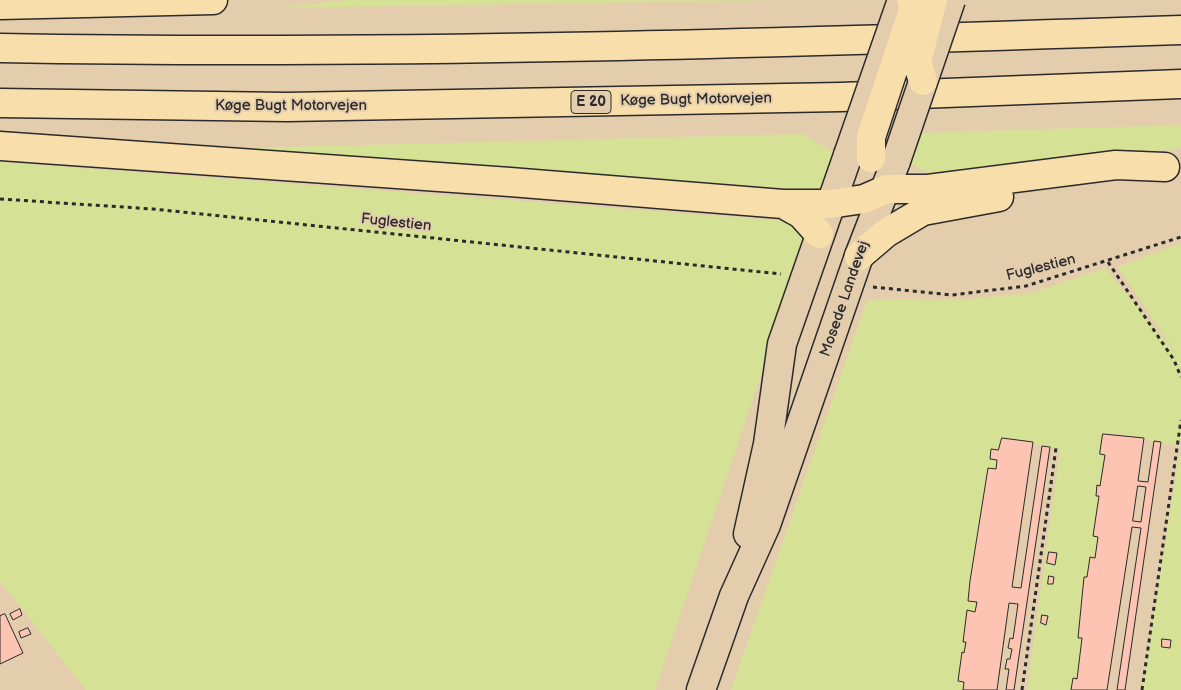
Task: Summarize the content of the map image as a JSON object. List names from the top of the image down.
{
  "streets": {
    "highway": ["Køge Bugt Motorvejen", "E 20"],
    "main road": ["Mosede Landevej"],
    "path": ["Fuglestien"]
  }
}
